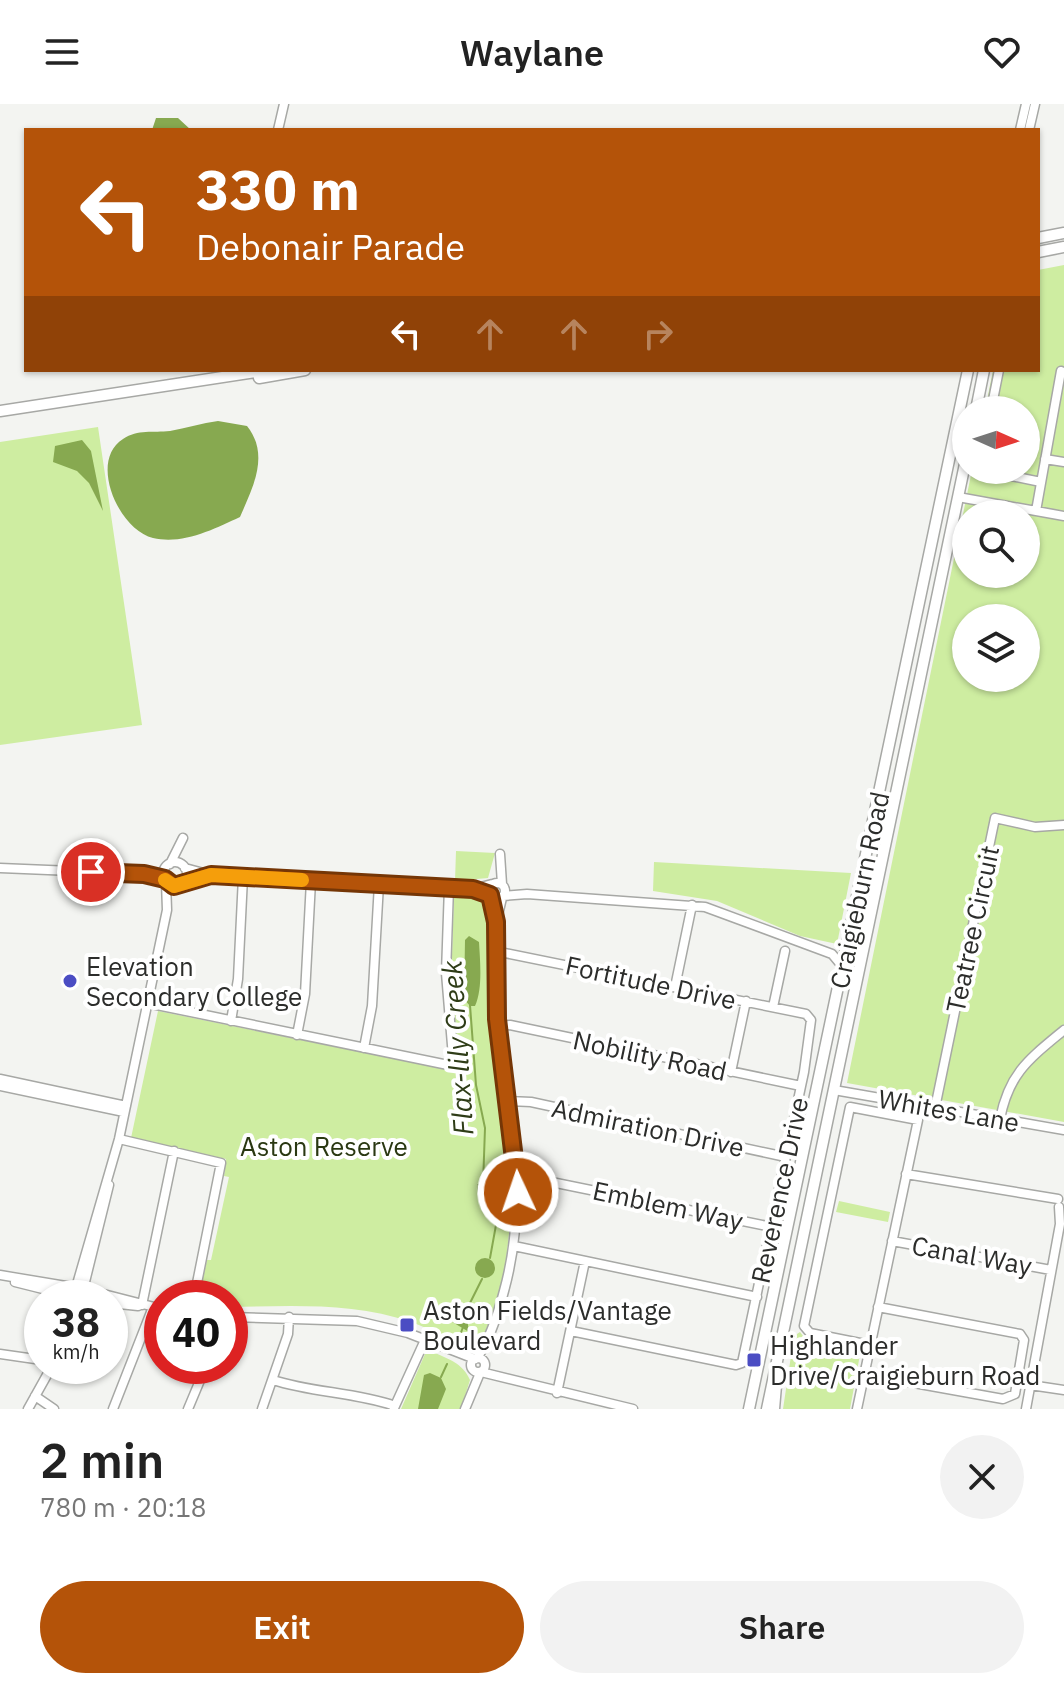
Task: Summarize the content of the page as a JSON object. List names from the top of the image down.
{
  "streets": {
    "main road": ["Craigieburn Road"],
    "street": [
      "Teatree Circuit",
      "Fortitude Drive",
      "Nobility Road",
      "Whites Lane",
      "Admiration Drive",
      "Reverence Drive",
      "Emblem Way",
      "Canal Way"
    ]
  },
  "crossings": [
    ["Craigieburn Road", "Whites Lane"],
    ["Teatree Circuit", "Whites Lane"],
    ["Fortitude Drive", "Reverence Drive"],
    ["Nobility Road", "Reverence Drive"],
    ["Admiration Drive", "Reverence Drive"],
    ["Reverence Drive", "Emblem Way"]
  ],
  "water": ["Flax-lily Creek"],
  "parks": ["Aston Reserve"],
  "places": {
    "other": ["Elevation Secondary College"],
    "transit": ["Aston Fields/Vantage Boulevard", "Highlander Drive/Craigieburn Road"]
  },
  "north": "right",
  "page": {
    "header": "Waylane",
    "turn": ["330 m", "Debonair Parade"],
    "speed": "38 km/h",
    "limit": "40",
    "heading": ["2 min", "780 m · 20:18"],
    "buttons": ["Exit", "Share"]
  }
}
